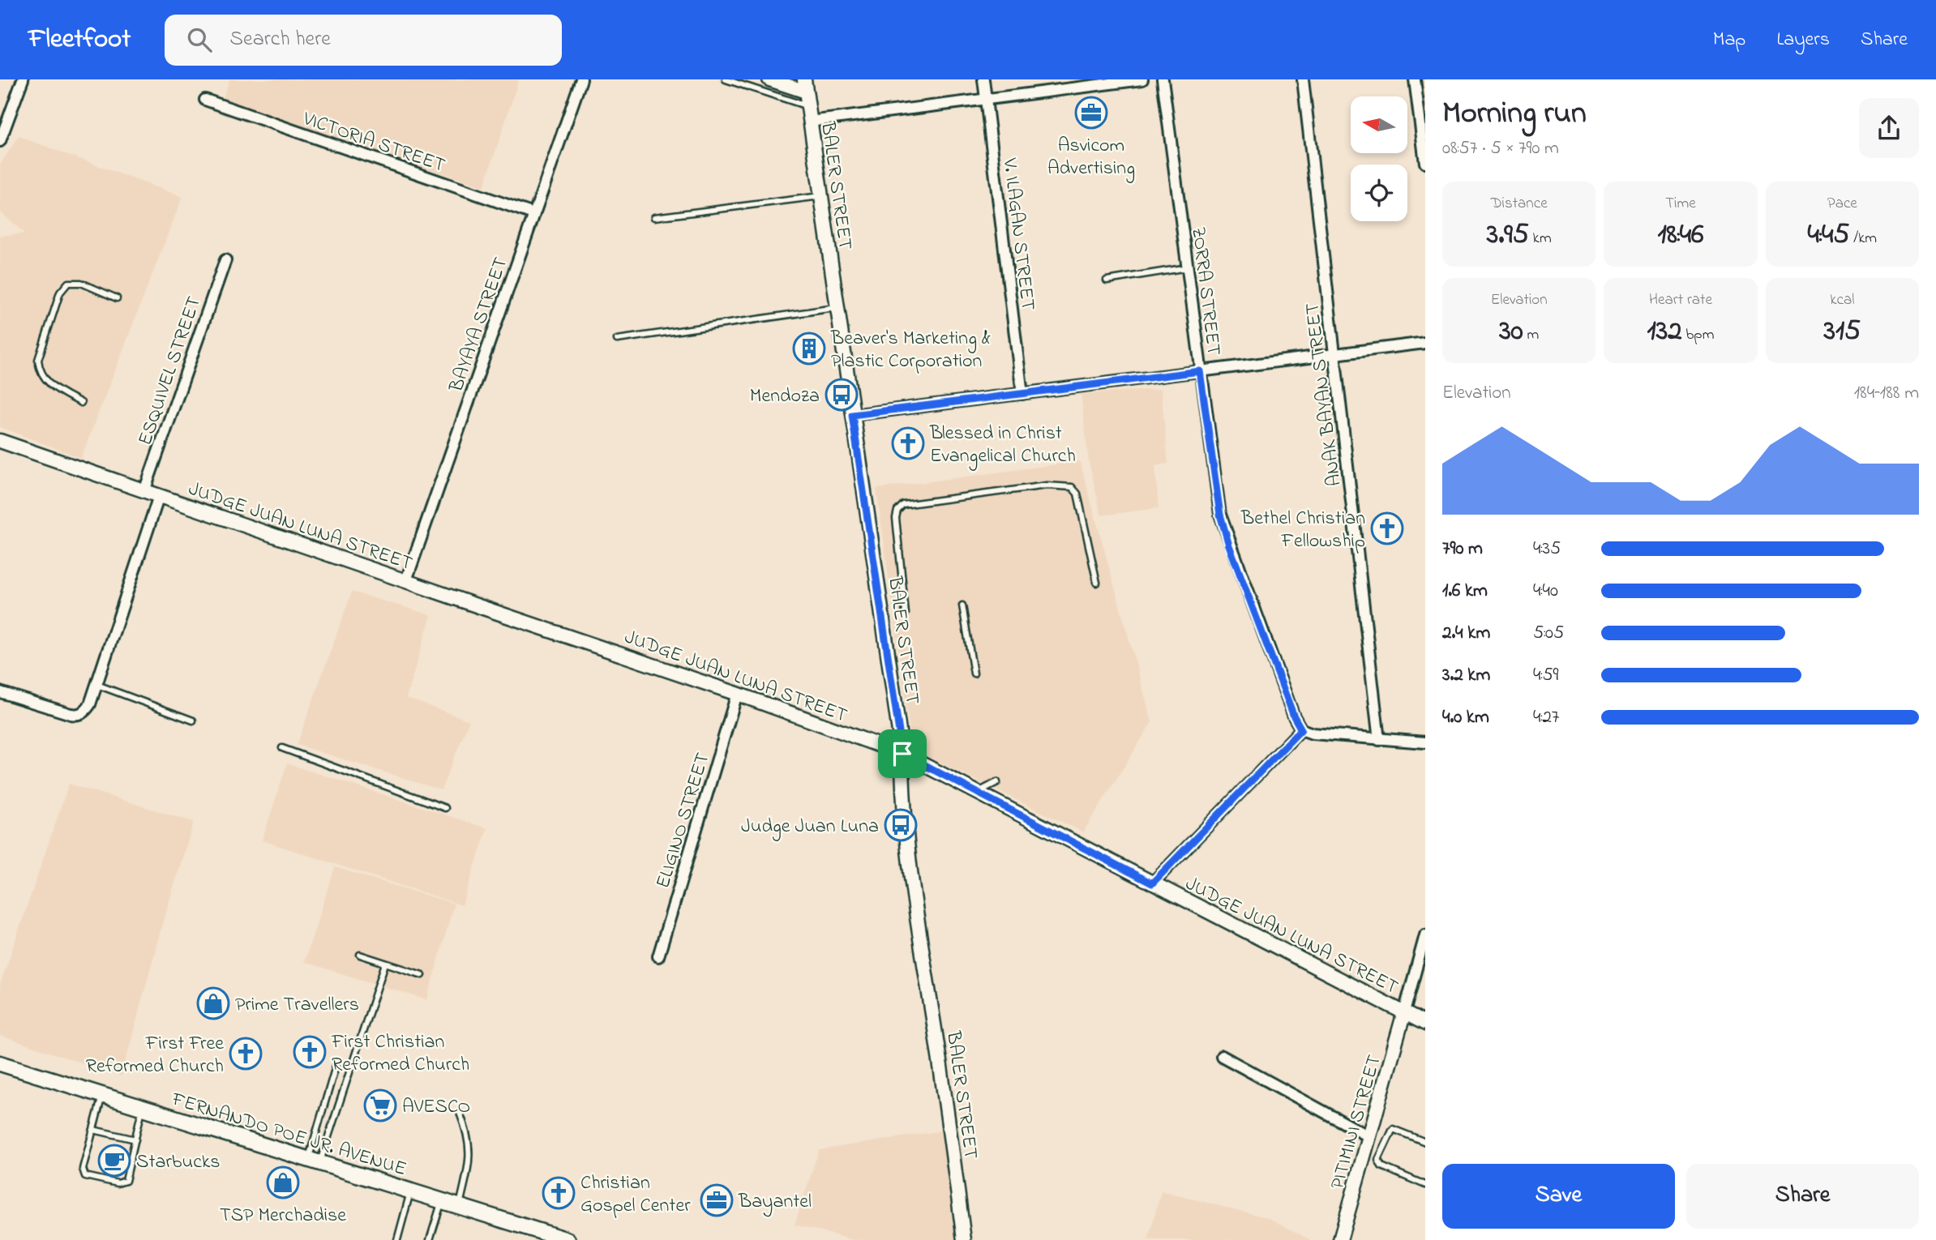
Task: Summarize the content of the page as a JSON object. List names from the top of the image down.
{
  "streets": {
    "main road": ["FERNANDO POE JR. AVENUE"],
    "street": [
      "VICTORIA STREET",
      "BALER STREET",
      "V. ILAGAN STREET",
      "ZORRA STREET",
      "BAYAYA STREET",
      "ESQUIVEL STREET",
      "ANAK BAYAN STREET",
      "JUDGE JUAN LUNA STREET",
      "ELIGINO STREET",
      "PITIMINI STREET"
    ]
  },
  "crossings": [
    ["VICTORIA STREET", "BAYAYA STREET"],
    ["BALER STREET", "JUDGE JUAN LUNA STREET"],
    ["BAYAYA STREET", "JUDGE JUAN LUNA STREET"],
    ["ESQUIVEL STREET", "JUDGE JUAN LUNA STREET"],
    ["JUDGE JUAN LUNA STREET", "ELIGINO STREET"],
    ["JUDGE JUAN LUNA STREET", "PITIMINI STREET"]
  ],
  "places": {
    "office": ["Asvicom Advertising", "Bayantel"],
    "building": ["Beaver's Marketing & Plastic Corporation"],
    "bus stop": ["Mendoza", "Judge Juan Luna"],
    "church": [
      "Blessed in Christ Evangelical Church",
      "Bethel Christian Fellowship",
      "First Christian Reformed Church",
      "First Free Reformed Church",
      "Christian Gospel Center"
    ],
    "shop": ["Prime Travellers", "TSP Merchadise"],
    "supermarket": ["AVESCO"],
    "cafe": ["Starbucks"]
  },
  "north": "left",
  "page": {
    "header": "Fleetfoot",
    "search": "Search here",
    "nav": ["Map", "Layers", "Share"],
    "heading": ["Morning run", "08:57 · 5 × 790 m"],
    "stats": [
      ["Distance", "3.95 km"],
      ["Time", "18:46"],
      ["Pace", "4:45 /km"],
      ["Elevation", "30 m"],
      ["Heart rate", "132 bpm"],
      ["kcal", "315"]
    ],
    "chart": ["Elevation", "184–188 m"],
    "list": [
      {
        "name": "790 m",
        "note": "4:35"
      },
      {
        "name": "1.6 km",
        "note": "4:40"
      },
      {
        "name": "2.4 km",
        "note": "5:05"
      },
      {
        "name": "3.2 km",
        "note": "4:59"
      },
      {
        "name": "4.0 km",
        "note": "4:27"
      }
    ],
    "buttons": ["Save", "Share"]
  }
}
